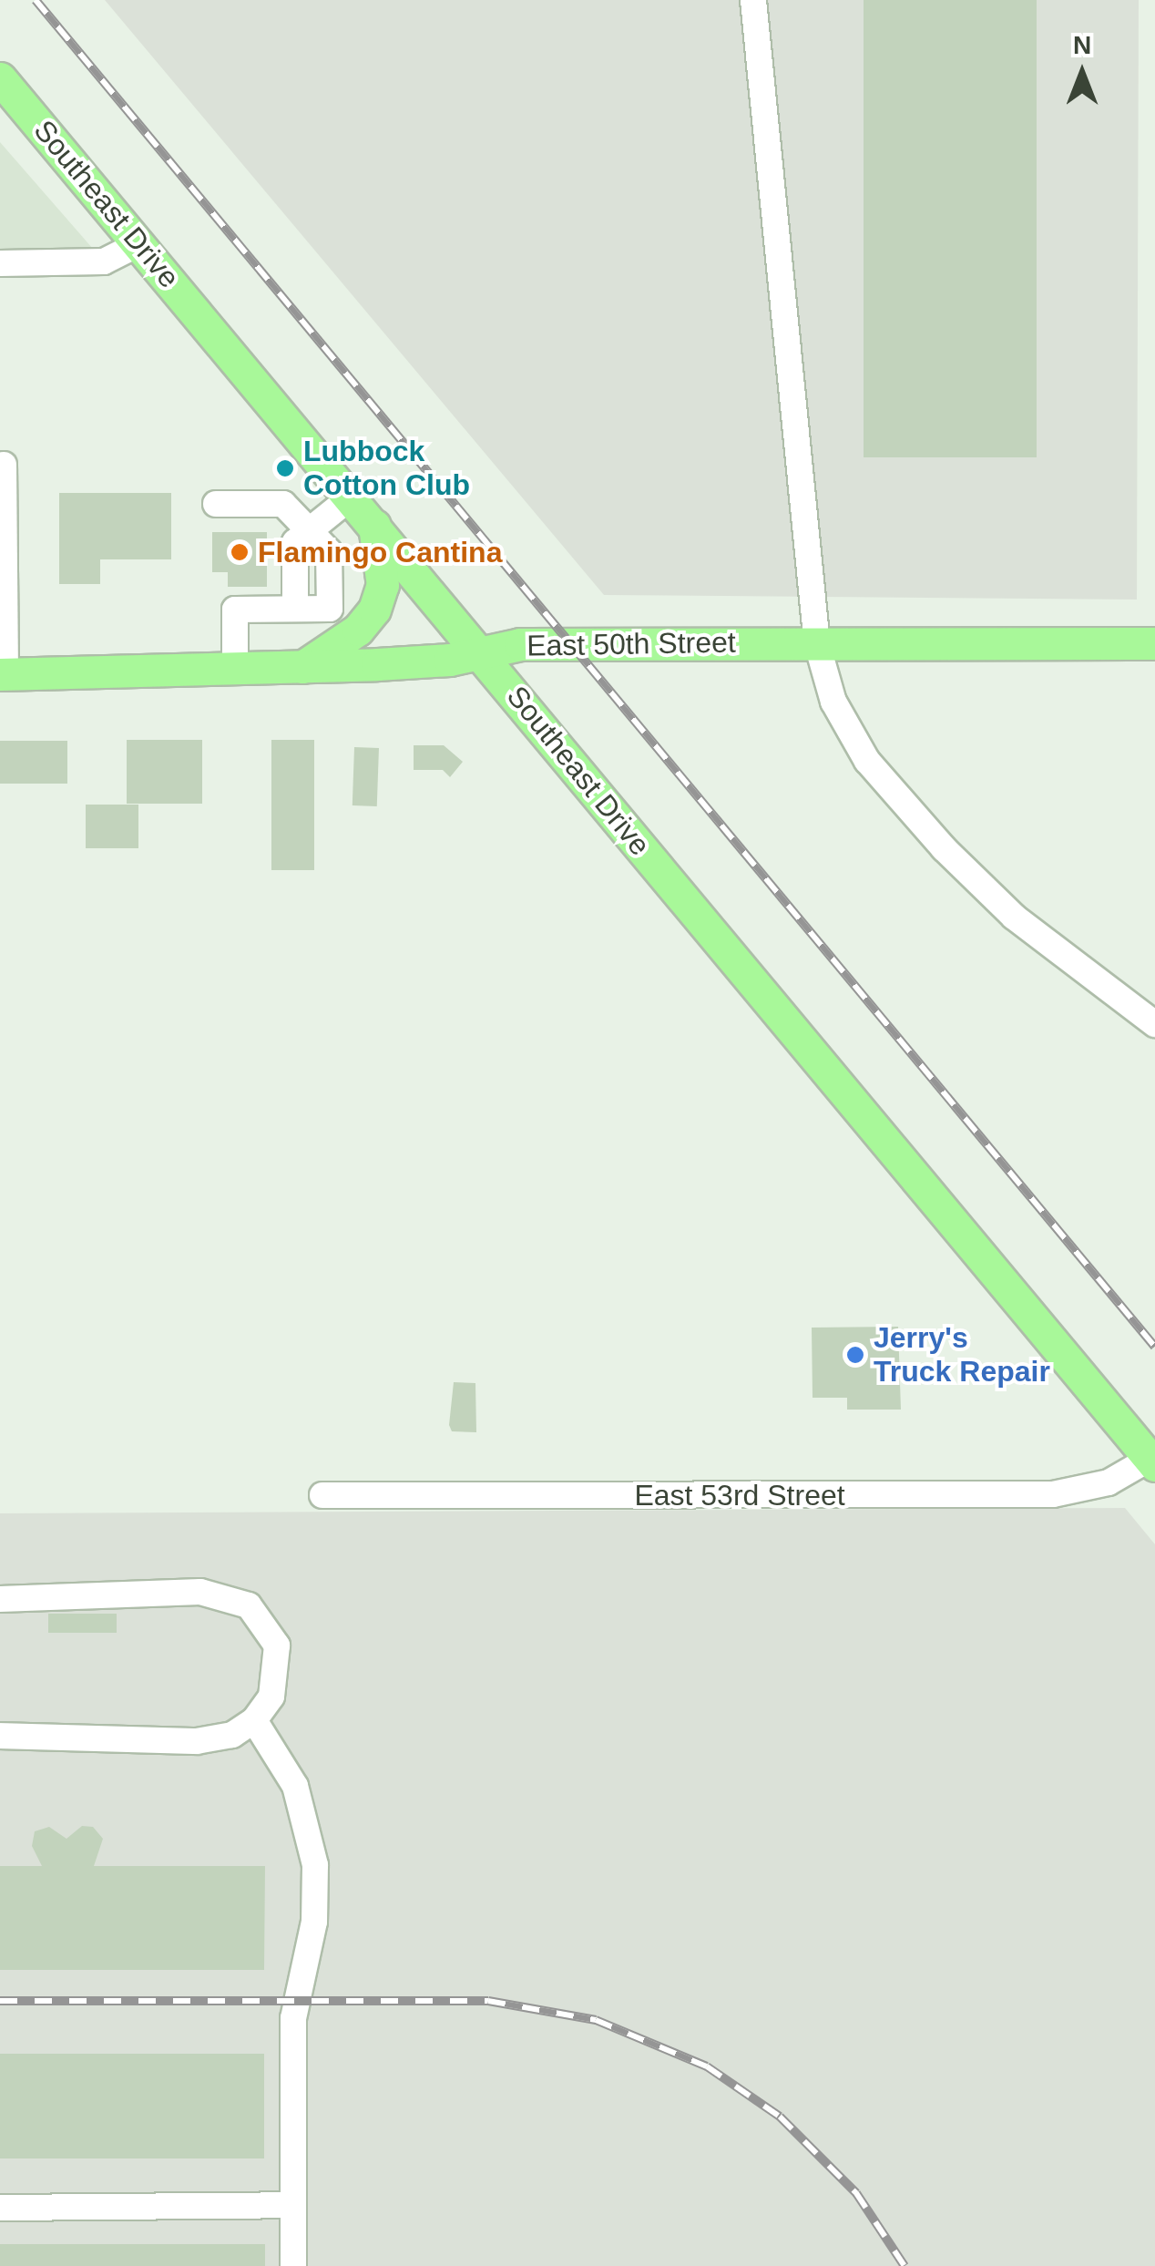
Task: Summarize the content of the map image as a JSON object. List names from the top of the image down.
{
  "streets": {
    "main road": ["Southeast Drive", "East 50th Street"],
    "street": ["East 53rd Street"]
  },
  "crossings": [
    ["Southeast Drive", "East 50th Street"],
    ["Southeast Drive", "East 53rd Street"]
  ],
  "places": ["Lubbock Cotton Club", "Flamingo Cantina", "Jerry's Truck Repair"],
  "north": "top"
}
